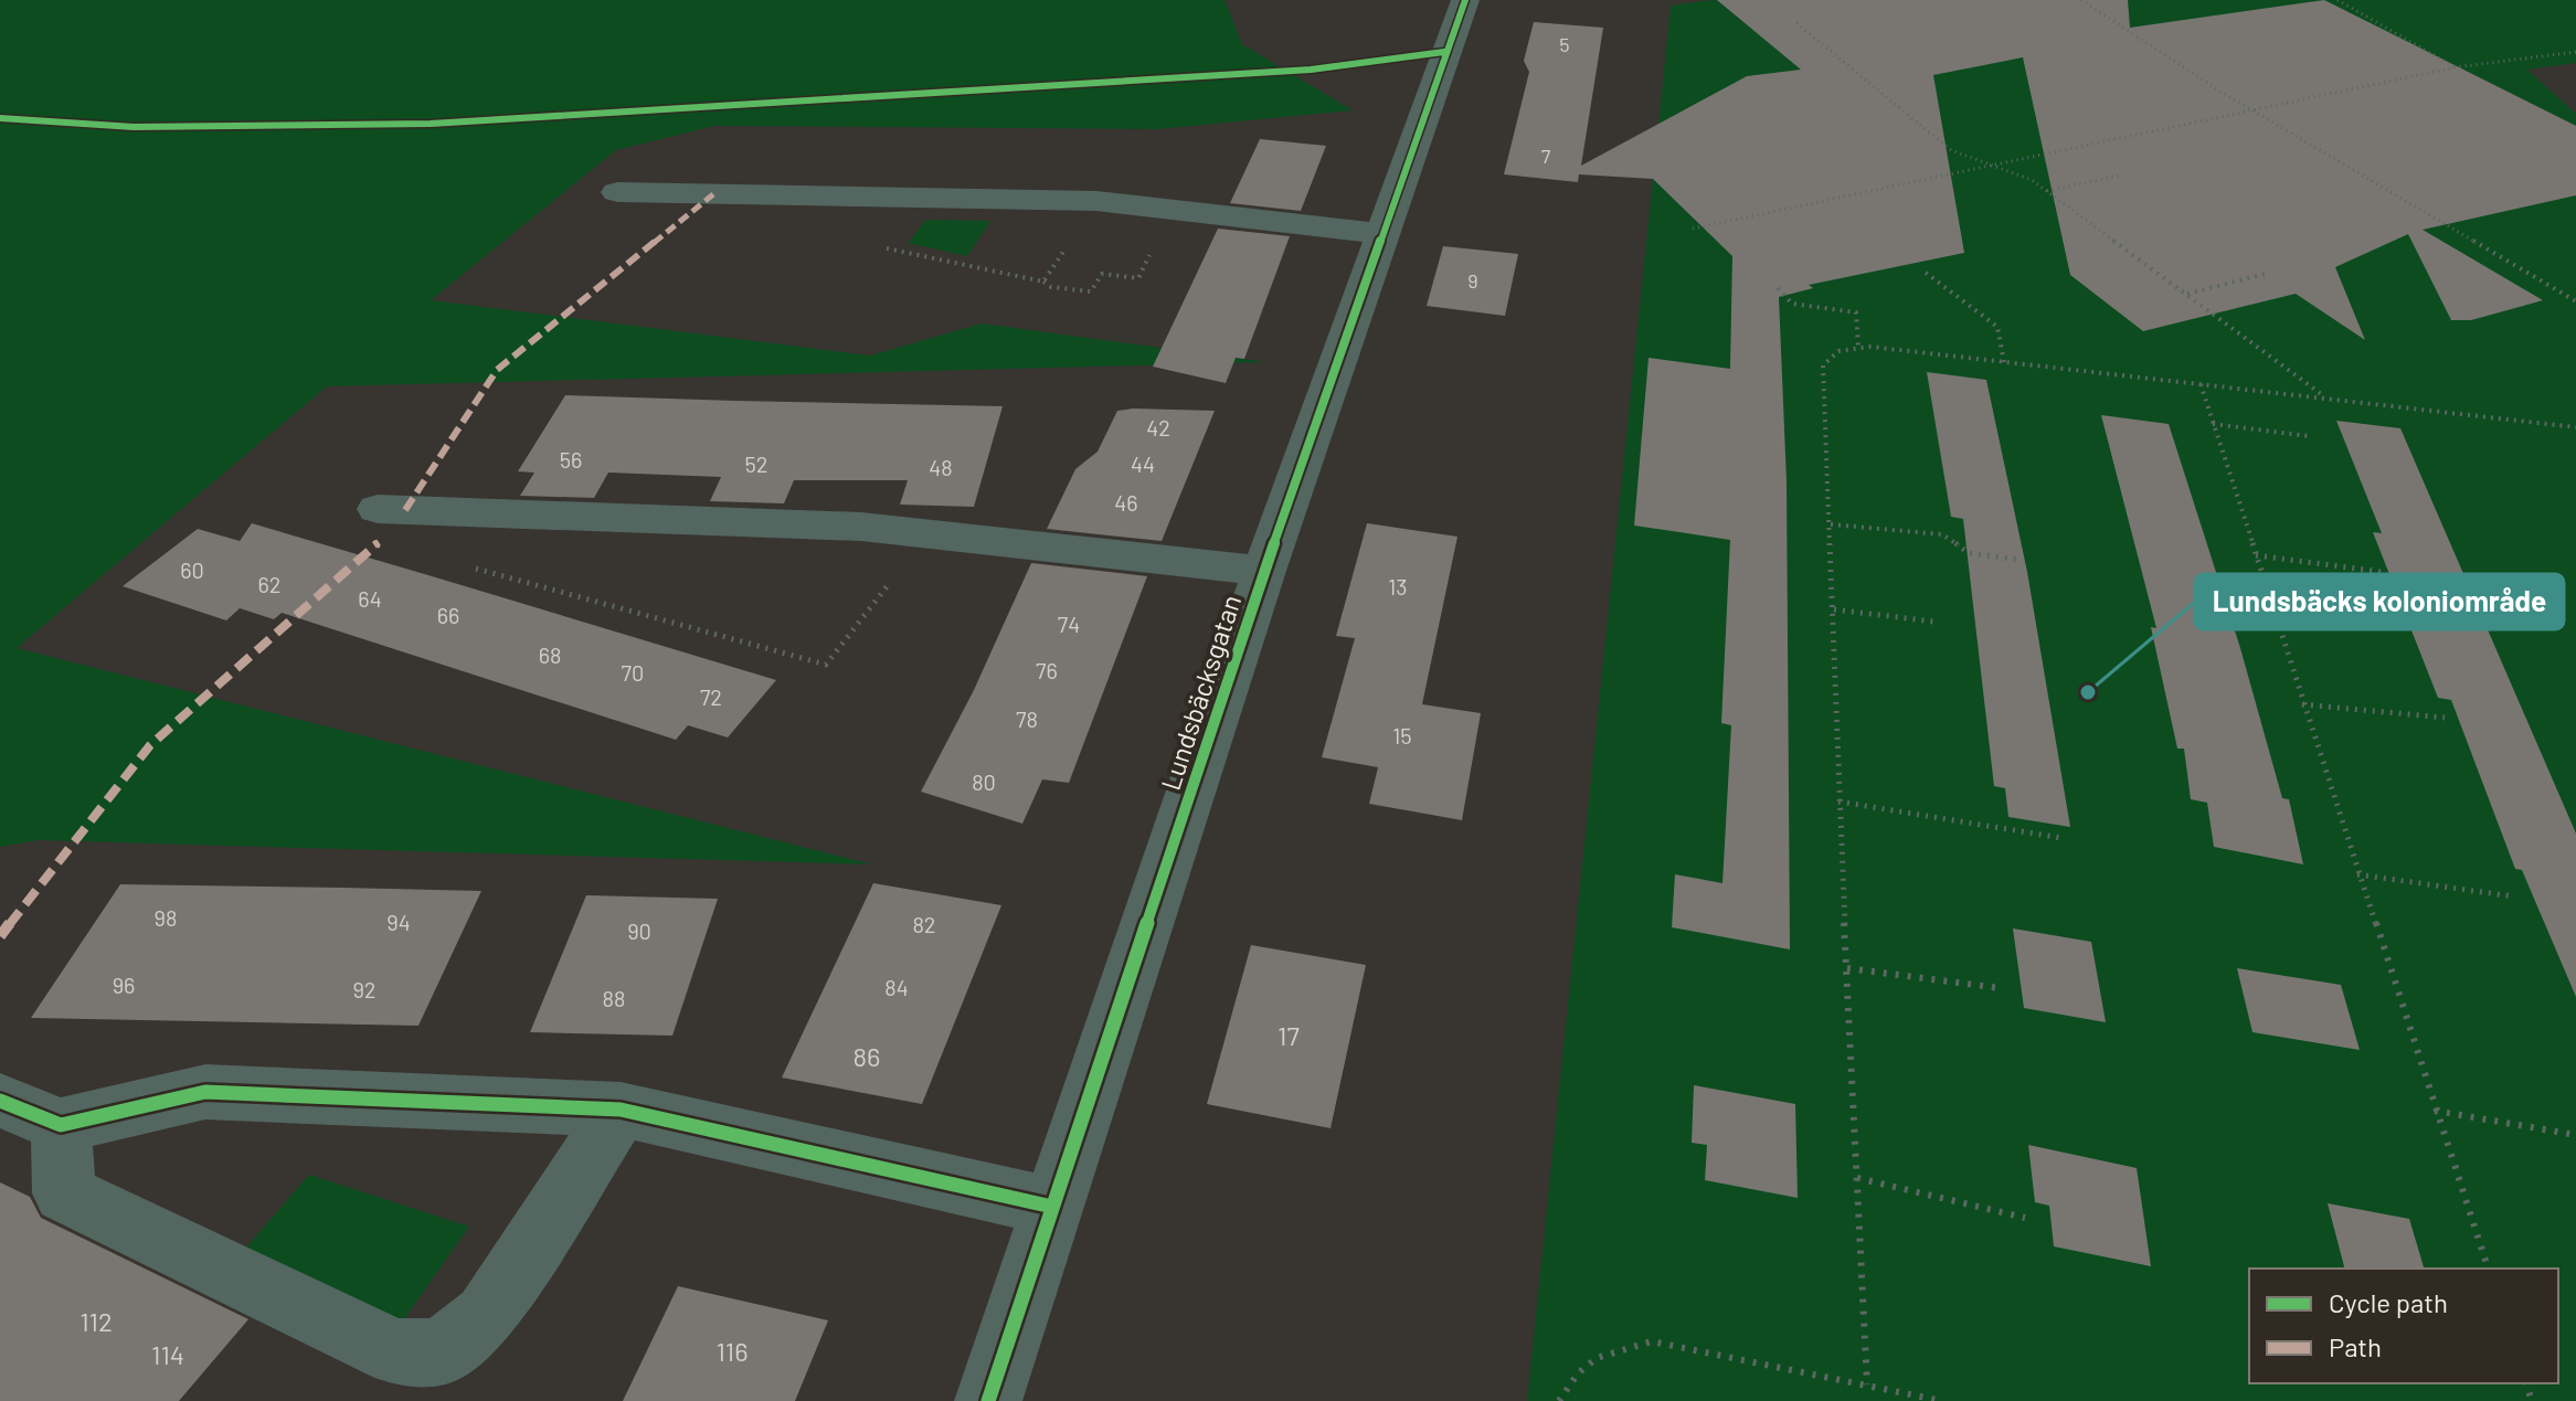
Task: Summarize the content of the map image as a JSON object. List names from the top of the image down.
{
  "streets": {
    "street": ["Lundsbäcksgatan"]
  },
  "places": ["Lundsbäcks koloniområde"],
  "house_numbers": [
    "5",
    "7",
    "9",
    "42",
    "56",
    "52",
    "44",
    "48",
    "46",
    "60",
    "62",
    "13",
    "64",
    "66",
    "74",
    "68",
    "76",
    "70",
    "72",
    "78",
    "15",
    "80",
    "98",
    "94",
    "82",
    "90",
    "96",
    "84",
    "92",
    "88",
    "17",
    "86",
    "112",
    "116",
    "114"
  ],
  "legend": ["Cycle path", "Path"]
}
